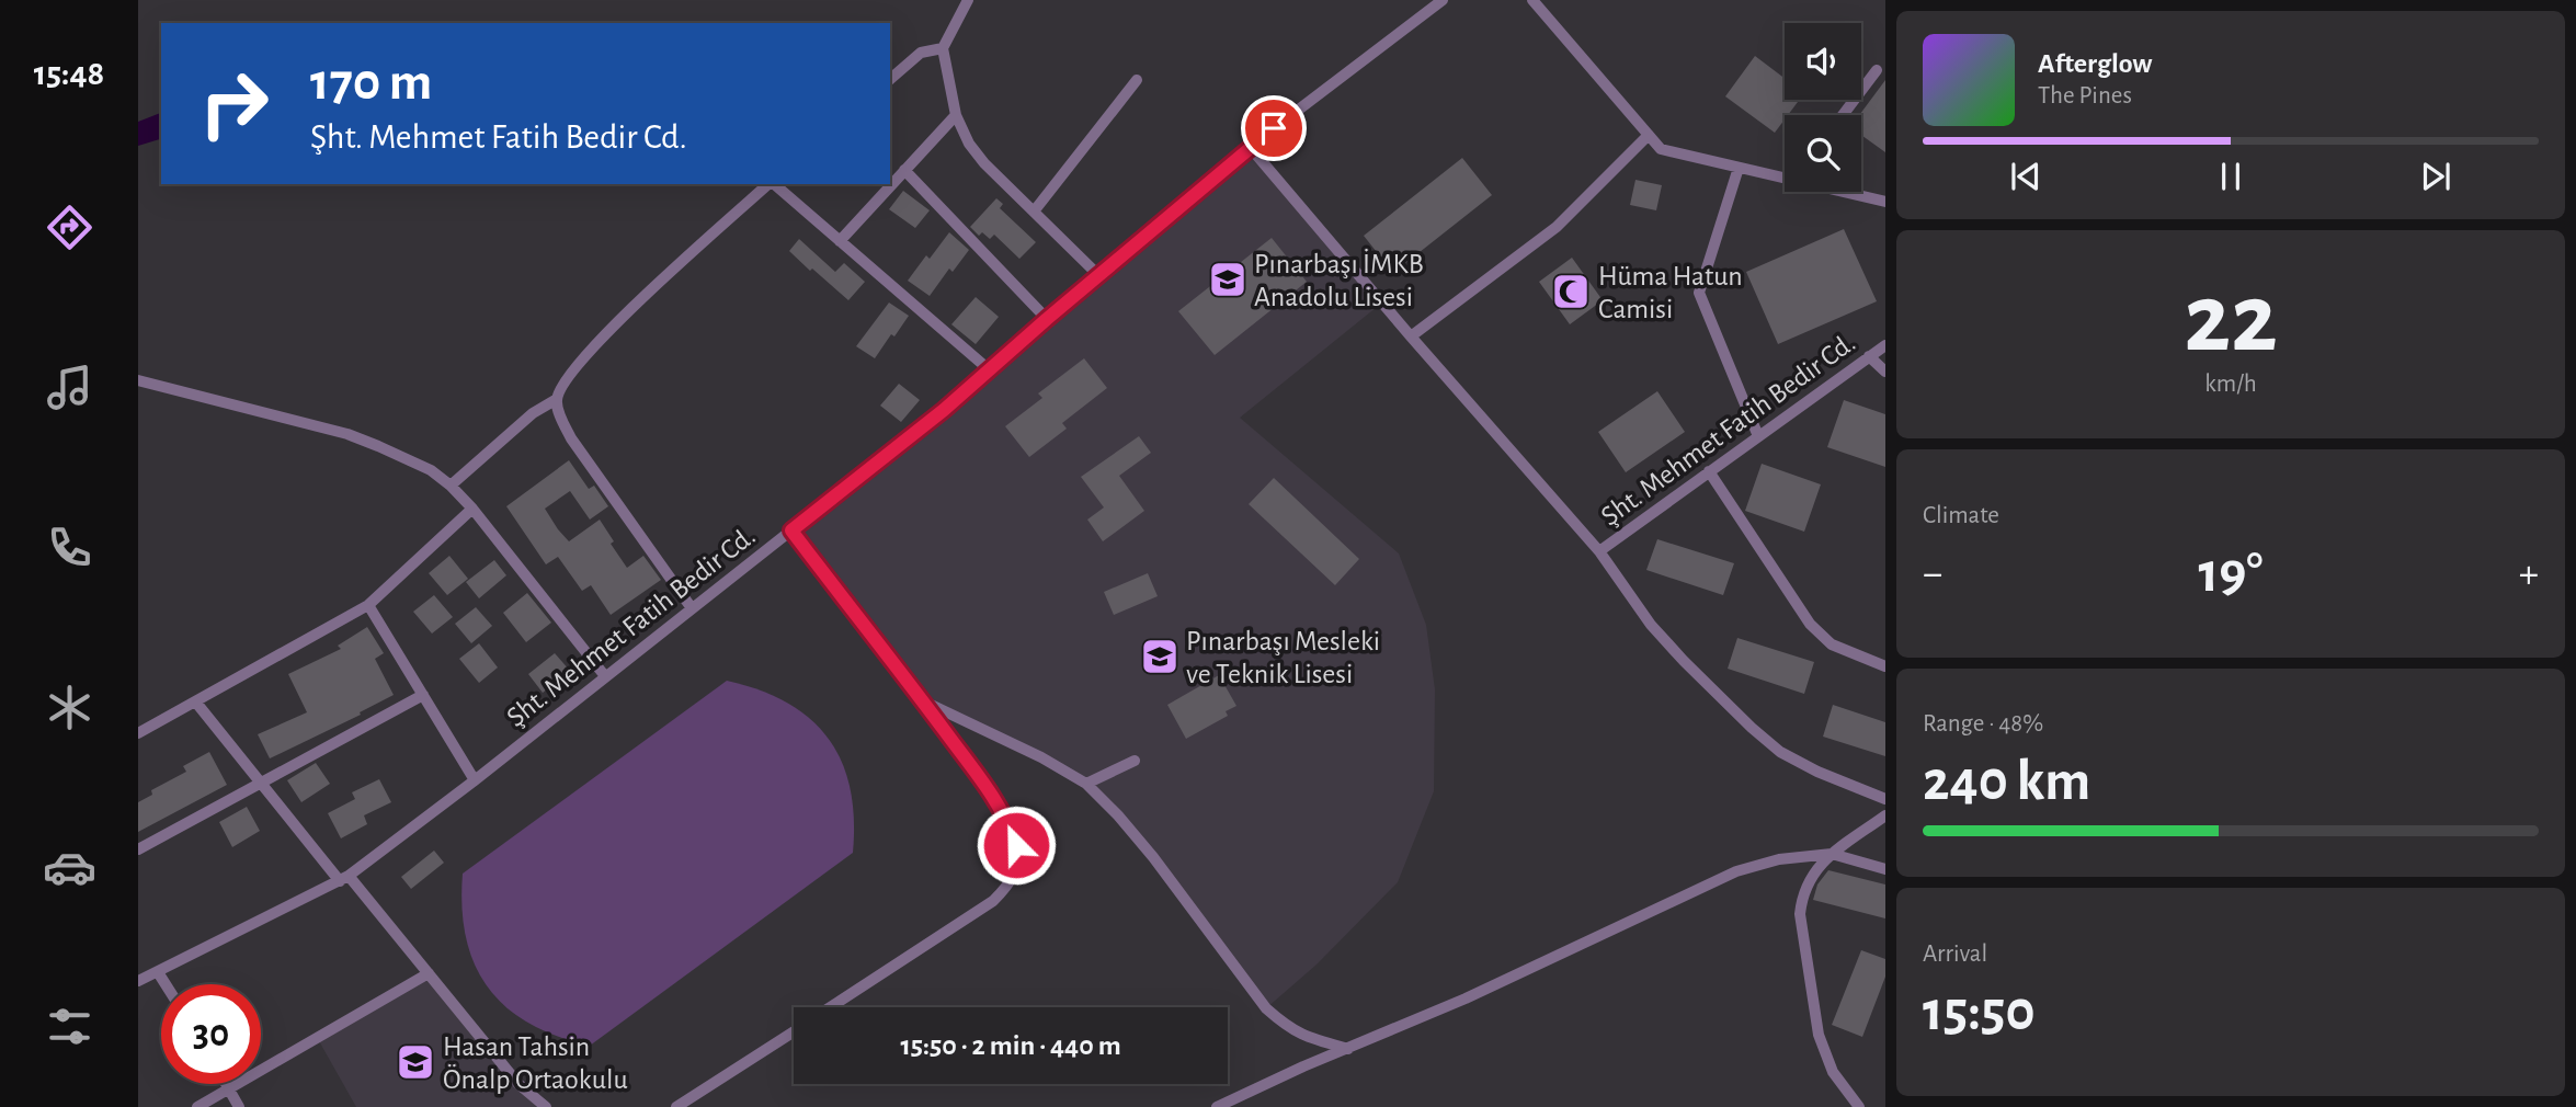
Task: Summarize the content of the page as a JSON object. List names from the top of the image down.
{
  "streets": {
    "street": ["Şht. Mehmet Fatih Bedir Cd."]
  },
  "places": {
    "school or university": ["Pınarbaşı İMKB Anadolu Lisesi", "Pınarbaşı Mesleki ve Teknik Lisesi", "Hasan Tahsin Önalp Ortaokulu"],
    "mosque": ["Hüma Hatun Camisi"]
  },
  "page": {
    "tabs": "15:48",
    "turn": ["170 m", "Şht. Mehmet Fatih Bedir Cd."],
    "song": ["Afterglow", "The Pines"],
    "tile": [
      ["22", "km/h"],
      "Climate",
      ["Range · 48%", "240 km"],
      ["Arrival", "15:50"]
    ],
    "heat": ["−", "19°", "+"],
    "limit": "30",
    "trip": "15:50 · 2 min · 440 m"
  }
}
